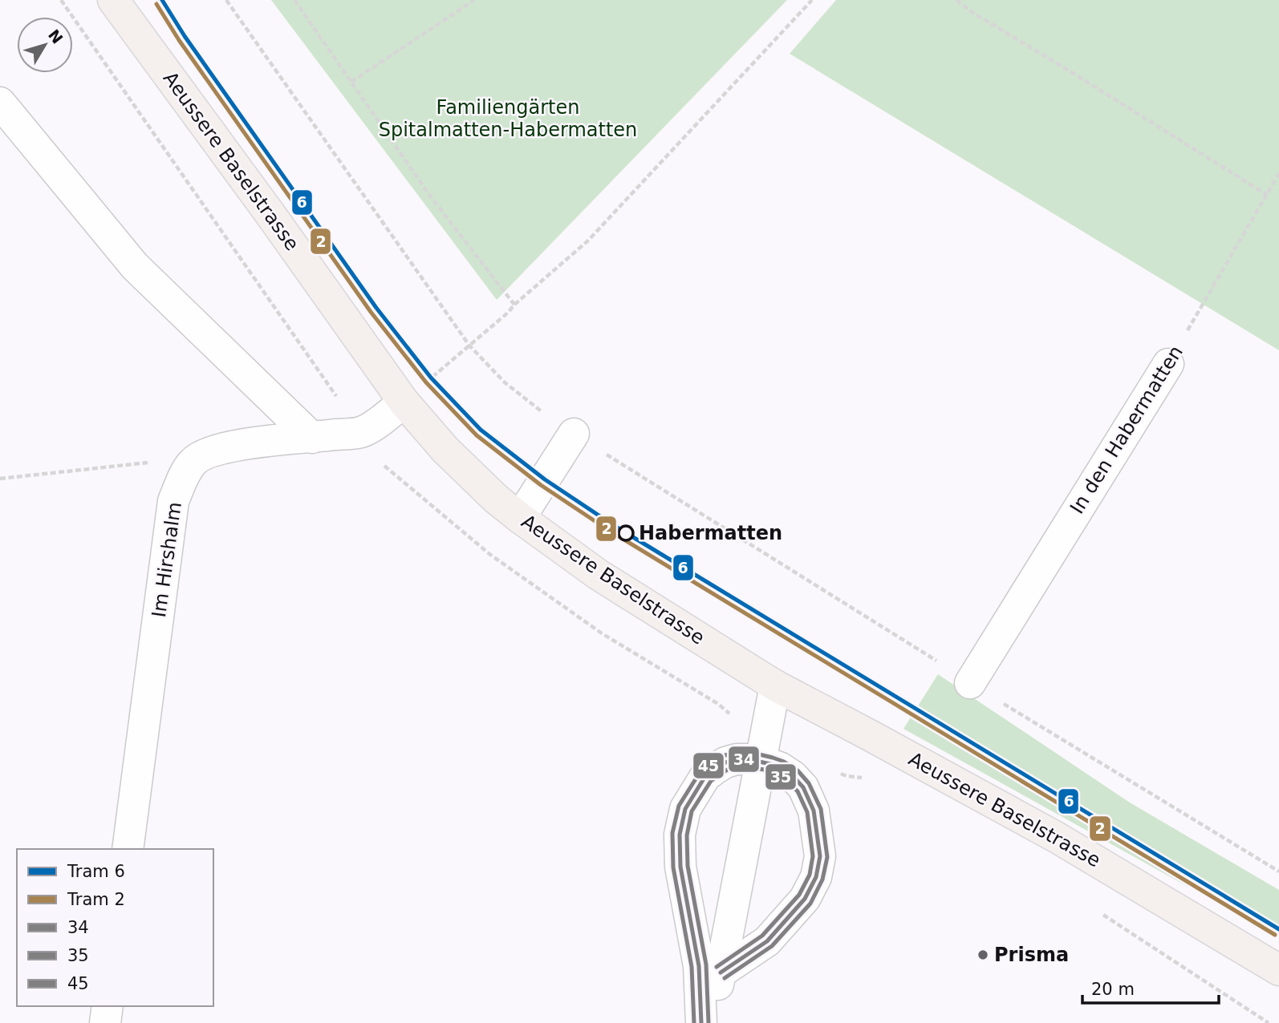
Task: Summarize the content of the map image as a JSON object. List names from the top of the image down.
{
  "streets": {
    "main road": ["Aeussere Baselstrasse"],
    "street": ["In den Habermatten", "Im Hirshalm"]
  },
  "parks": ["Familiengärten Spitalmatten-Habermatten"],
  "places": ["Habermatten", "Prisma"],
  "lines": [
    "tram line 6",
    "tram line 2",
    "transit line 45",
    "transit line 34",
    "transit line 35"
  ],
  "legend": [
    "Tram 6",
    "Tram 2",
    "34",
    "35",
    "45"
  ],
  "scale_bar": "20 m",
  "north": "top right"
}
